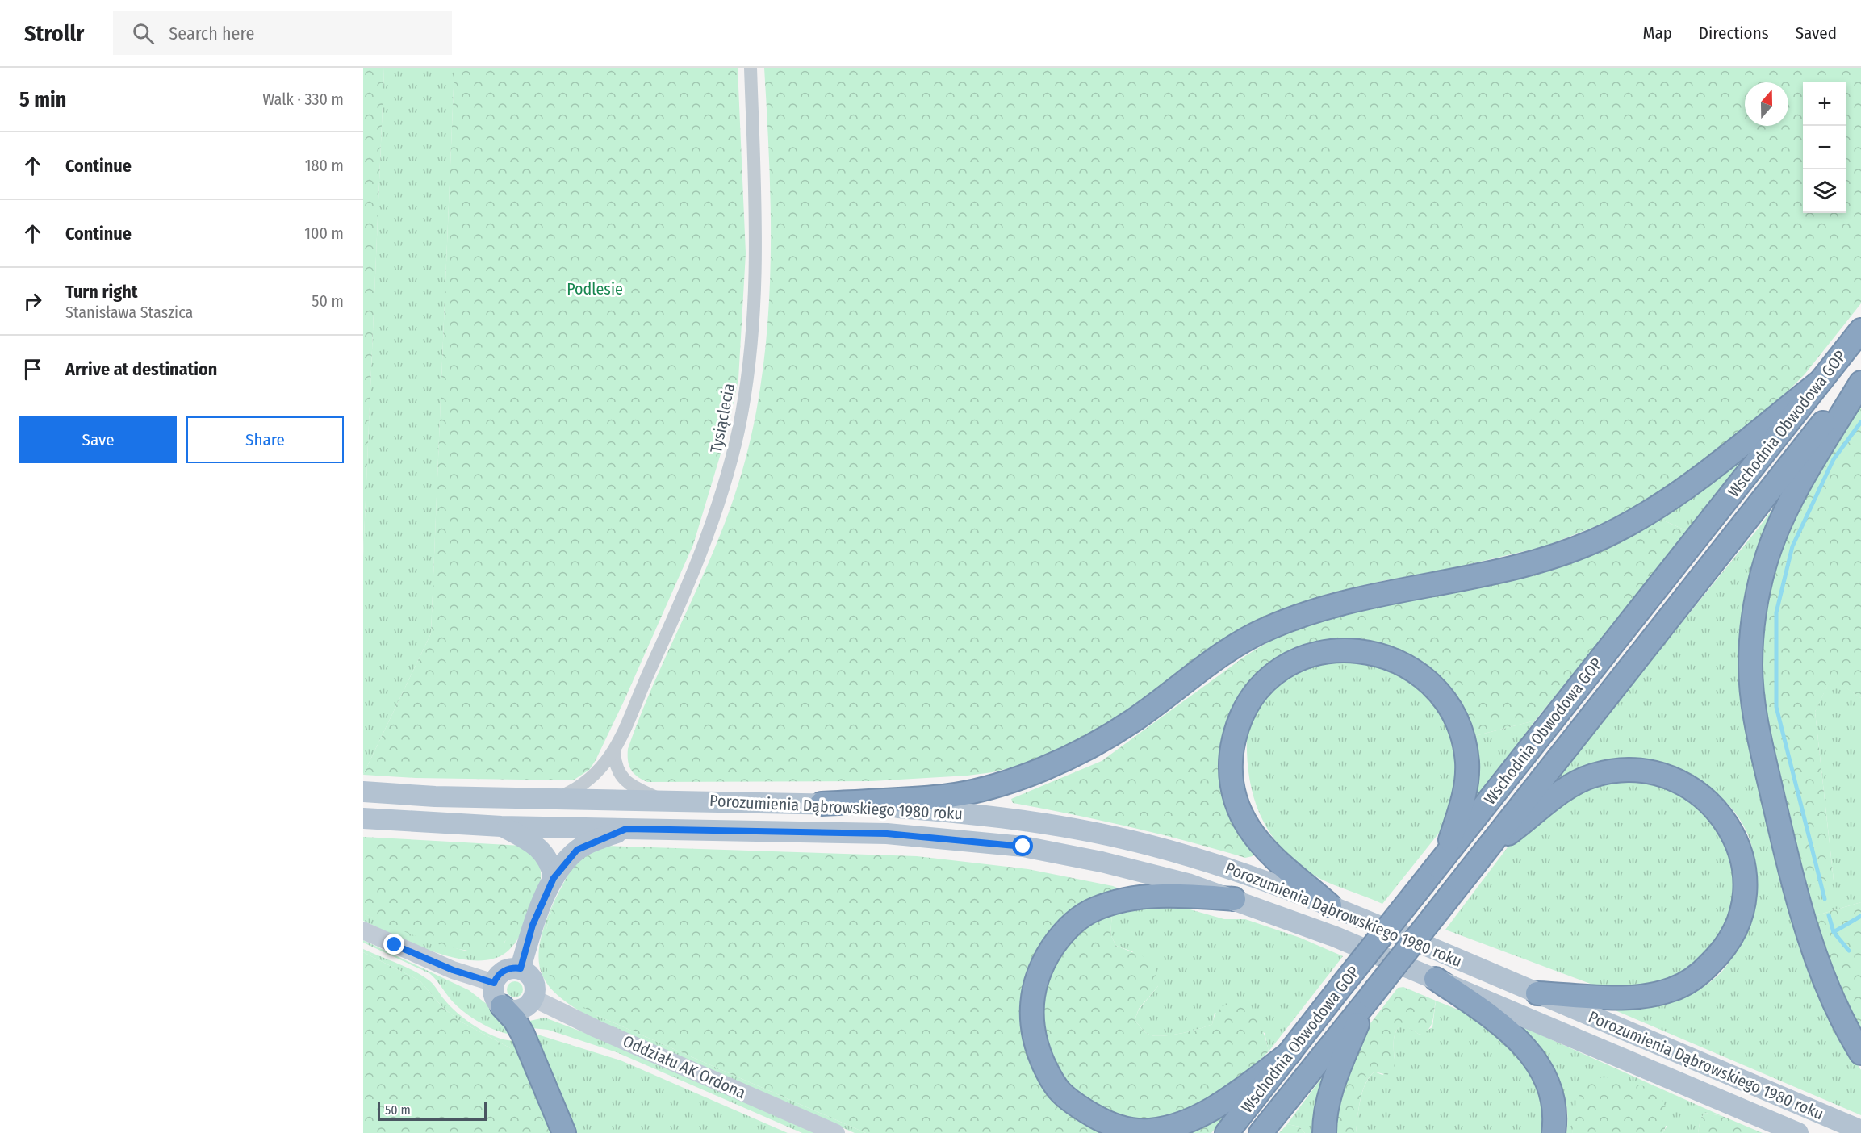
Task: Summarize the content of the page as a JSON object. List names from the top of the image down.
{
  "streets": {
    "highway": ["Wschodnia Obwodowa GOP"],
    "main road": ["Porozumienia Dąbrowskiego 1980 roku"],
    "street": ["Tysiąclecia", "Oddziału AK Ordona"]
  },
  "crossings": [
    ["Tysiąclecia", "Porozumienia Dąbrowskiego 1980 roku"]
  ],
  "parks": ["Podlesie"],
  "scale_bar": "50 m",
  "north": "top",
  "page": {
    "header": "Strollr",
    "search": "Search here",
    "nav": ["Map", "Directions", "Saved"],
    "heading": ["5 min", "Walk · 330 m"],
    "map_buttons": ["+", "−"],
    "list": [
      ["Continue", "180 m"],
      ["Continue", "100 m"],
      ["Turn right", "Stanisława Staszica", "50 m"],
      "Arrive at destination"
    ],
    "buttons": ["Save", "Share"],
    "scale": "50 m"
  }
}
